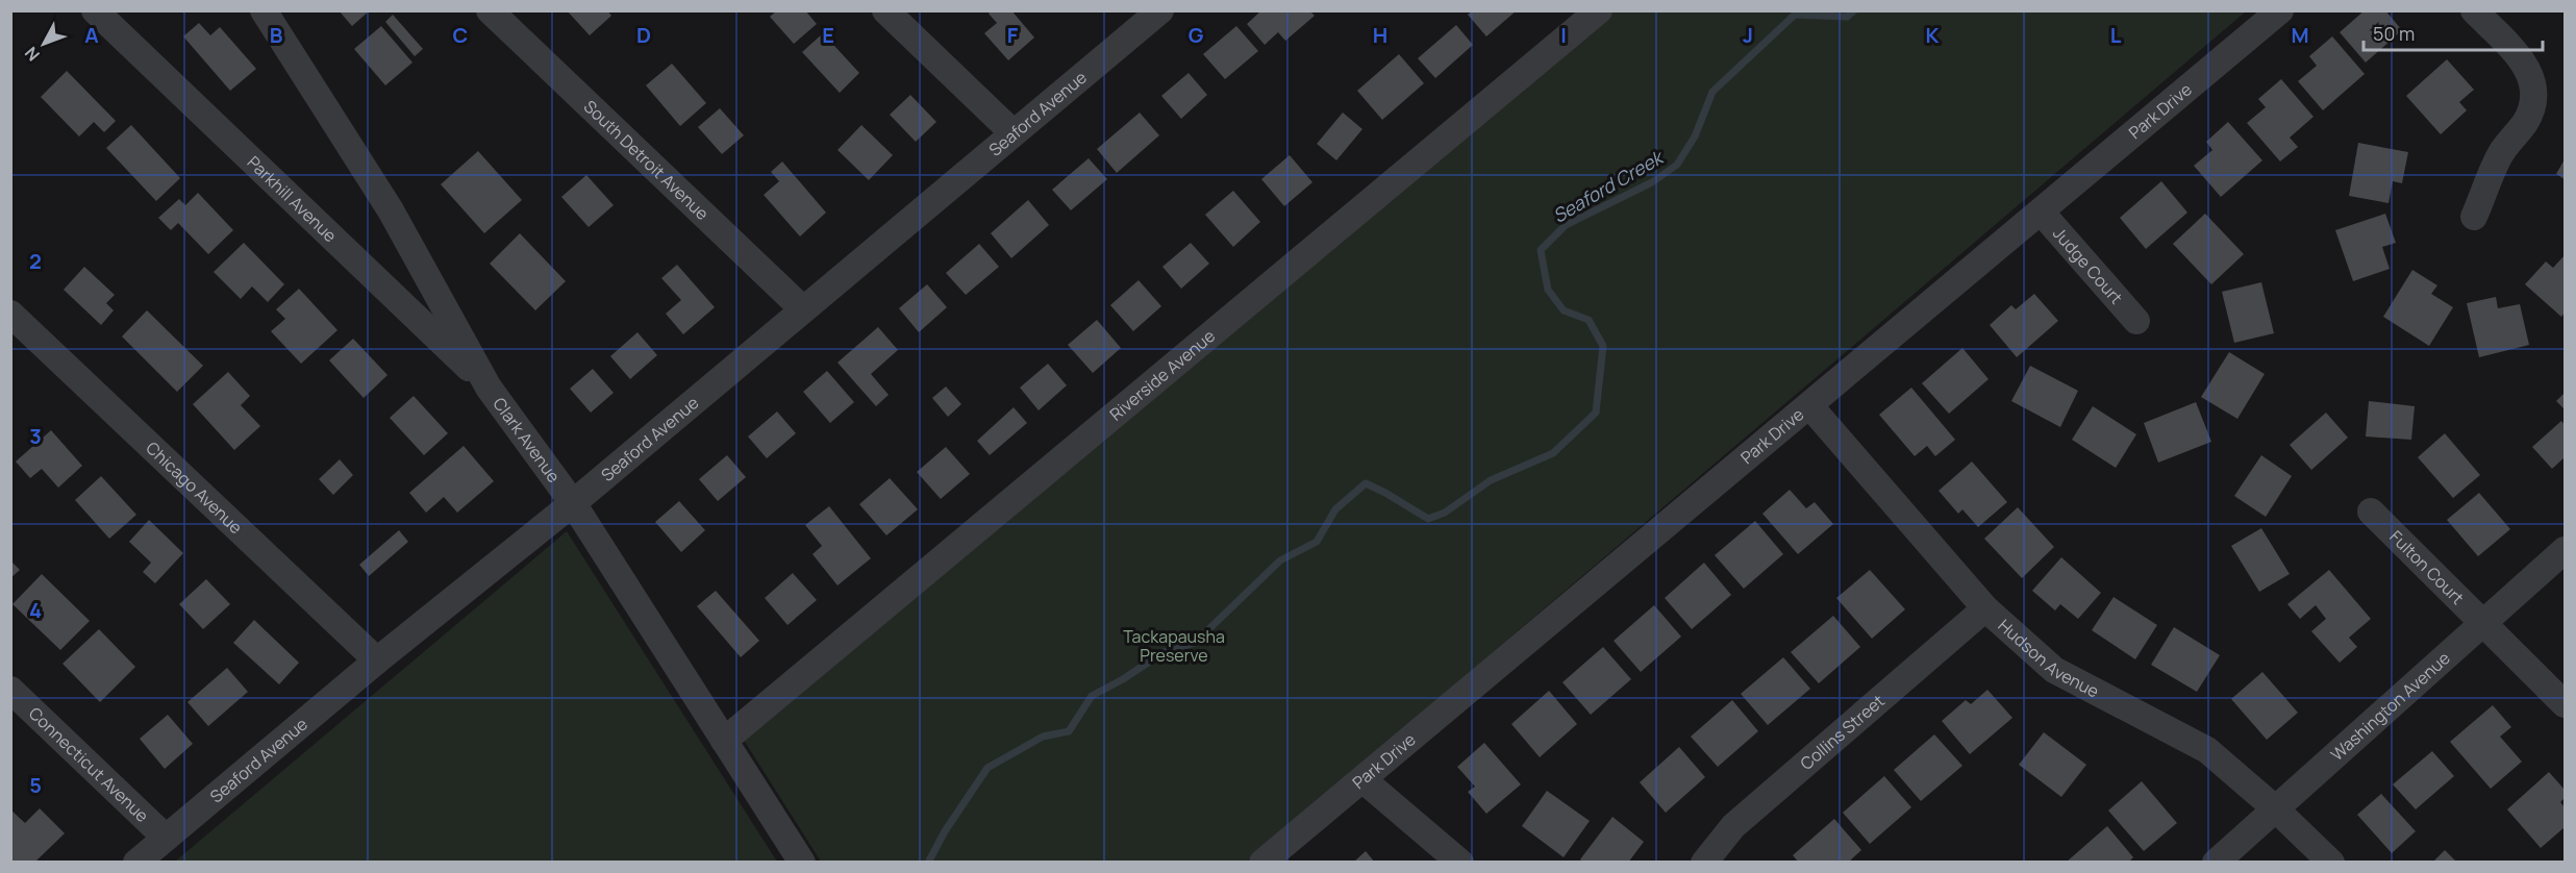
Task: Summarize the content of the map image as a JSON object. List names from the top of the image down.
{
  "streets": {
    "street": [
      "Park Drive",
      "Seaford Avenue",
      "South Detroit Avenue",
      "Parkhill Avenue",
      "Judge Court",
      "Riverside Avenue",
      "Clark Avenue",
      "Chicago Avenue",
      "Fulton Court",
      "Hudson Avenue",
      "Washington Avenue",
      "Collins Street",
      "Connecticut Avenue"
    ]
  },
  "crossings": [
    ["Park Drive", "Judge Court"],
    ["Park Drive", "Hudson Avenue"],
    ["Seaford Avenue", "South Detroit Avenue"],
    ["Seaford Avenue", "Clark Avenue"],
    ["Seaford Avenue", "Chicago Avenue"],
    ["Seaford Avenue", "Connecticut Avenue"],
    ["Parkhill Avenue", "Clark Avenue"],
    ["Riverside Avenue", "Clark Avenue"],
    ["Fulton Court", "Washington Avenue"],
    ["Hudson Avenue", "Washington Avenue"],
    ["Hudson Avenue", "Collins Street"]
  ],
  "water": ["Seaford Creek"],
  "parks": ["Tackapausha Preserve"],
  "scale_bar": "50 m",
  "north": "bottom left",
  "grid": {
    "columns": [
      "A",
      "B",
      "C",
      "D",
      "E",
      "F",
      "G",
      "H",
      "I",
      "J",
      "K",
      "L",
      "M"
    ],
    "rows": [
      "2",
      "3",
      "4",
      "5"
    ]
  }
}
